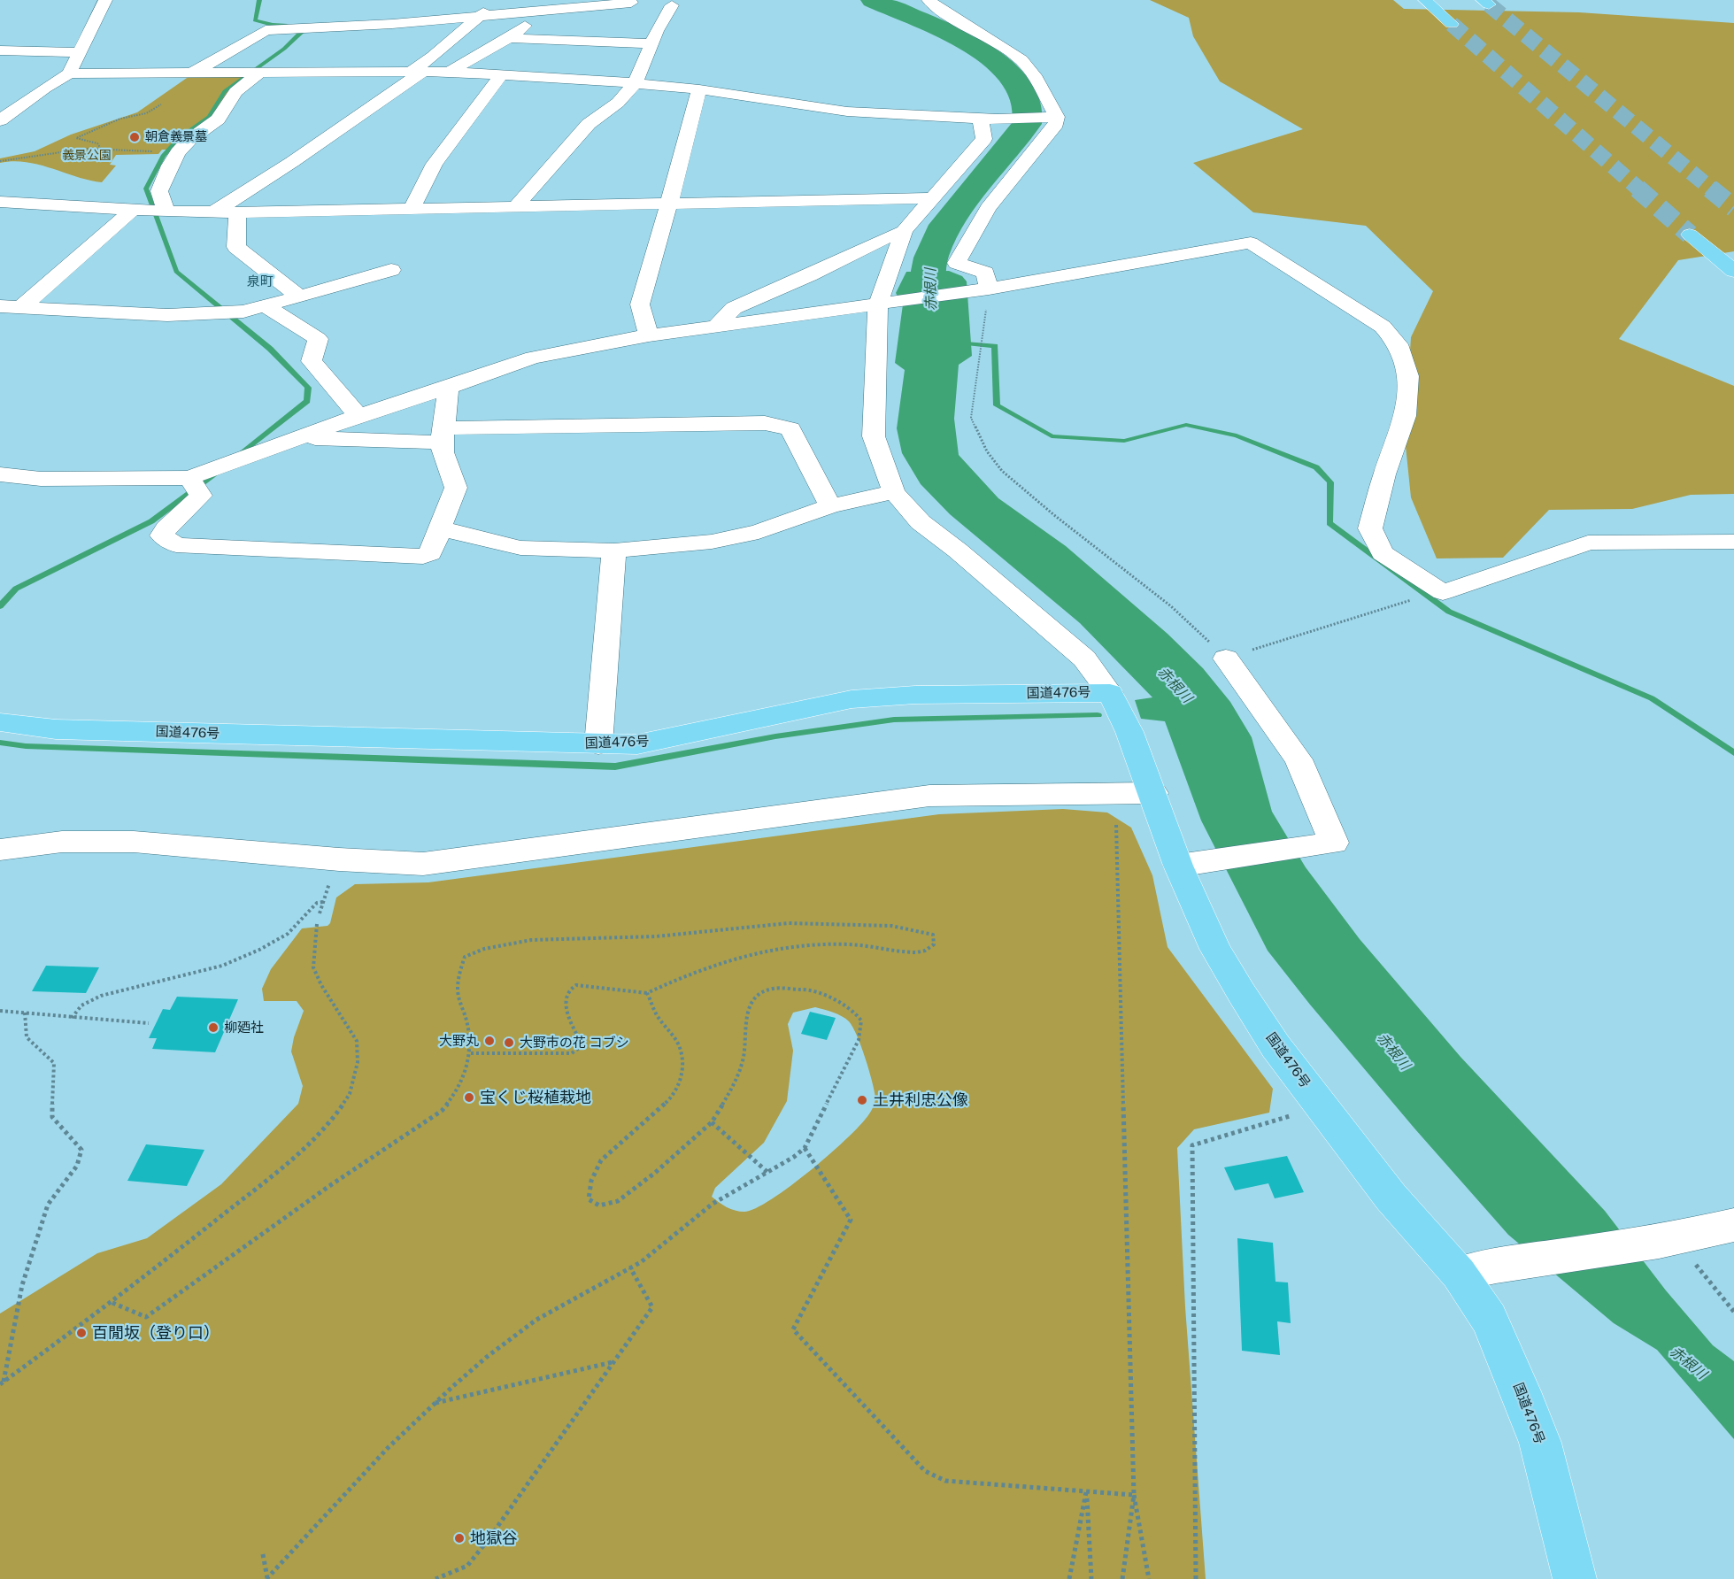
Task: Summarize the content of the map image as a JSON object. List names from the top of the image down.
{
  "streets": {
    "highway": ["国道476号"]
  },
  "districts": ["泉町"],
  "water": ["赤根川"],
  "parks": ["義景公園"],
  "places": [
    "朝倉義景墓",
    "柳廼社",
    "大野丸",
    "大野市の花 コブシ",
    "宝くじ桜植栽地",
    "土井利忠公像",
    "百閒坂（登り口）",
    "地獄谷"
  ]
}
